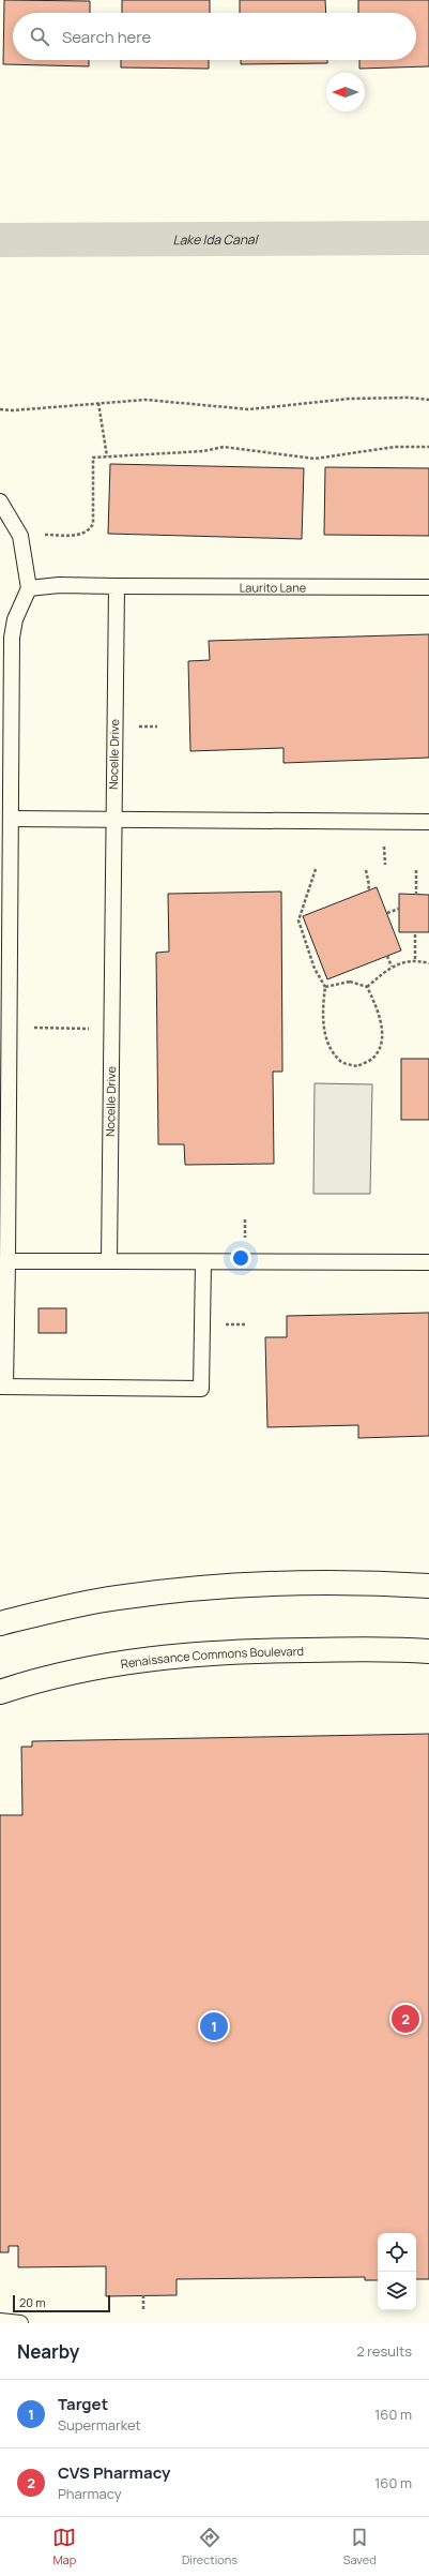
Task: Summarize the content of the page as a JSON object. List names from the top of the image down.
{
  "streets": {
    "street": ["Renaissance Commons Boulevard"],
    "lane": ["Laurito Lane", "Nocelle Drive"]
  },
  "crossings": [
    ["Laurito Lane", "Nocelle Drive"]
  ],
  "water": ["Lake Ida Canal"],
  "scale_bar": "20 m",
  "north": "left",
  "page": {
    "search": "Search here",
    "pins": ["2", "1"],
    "scale": "20 m",
    "heading": ["Nearby", "2 results"],
    "list": [
      {
        "mark": "1",
        "name": "Target",
        "note": "Supermarket",
        "value": "160 m"
      },
      {
        "mark": "2",
        "name": "CVS Pharmacy",
        "note": "Pharmacy",
        "value": "160 m"
      }
    ],
    "nav": ["Map", "Directions", "Saved"]
  }
}
